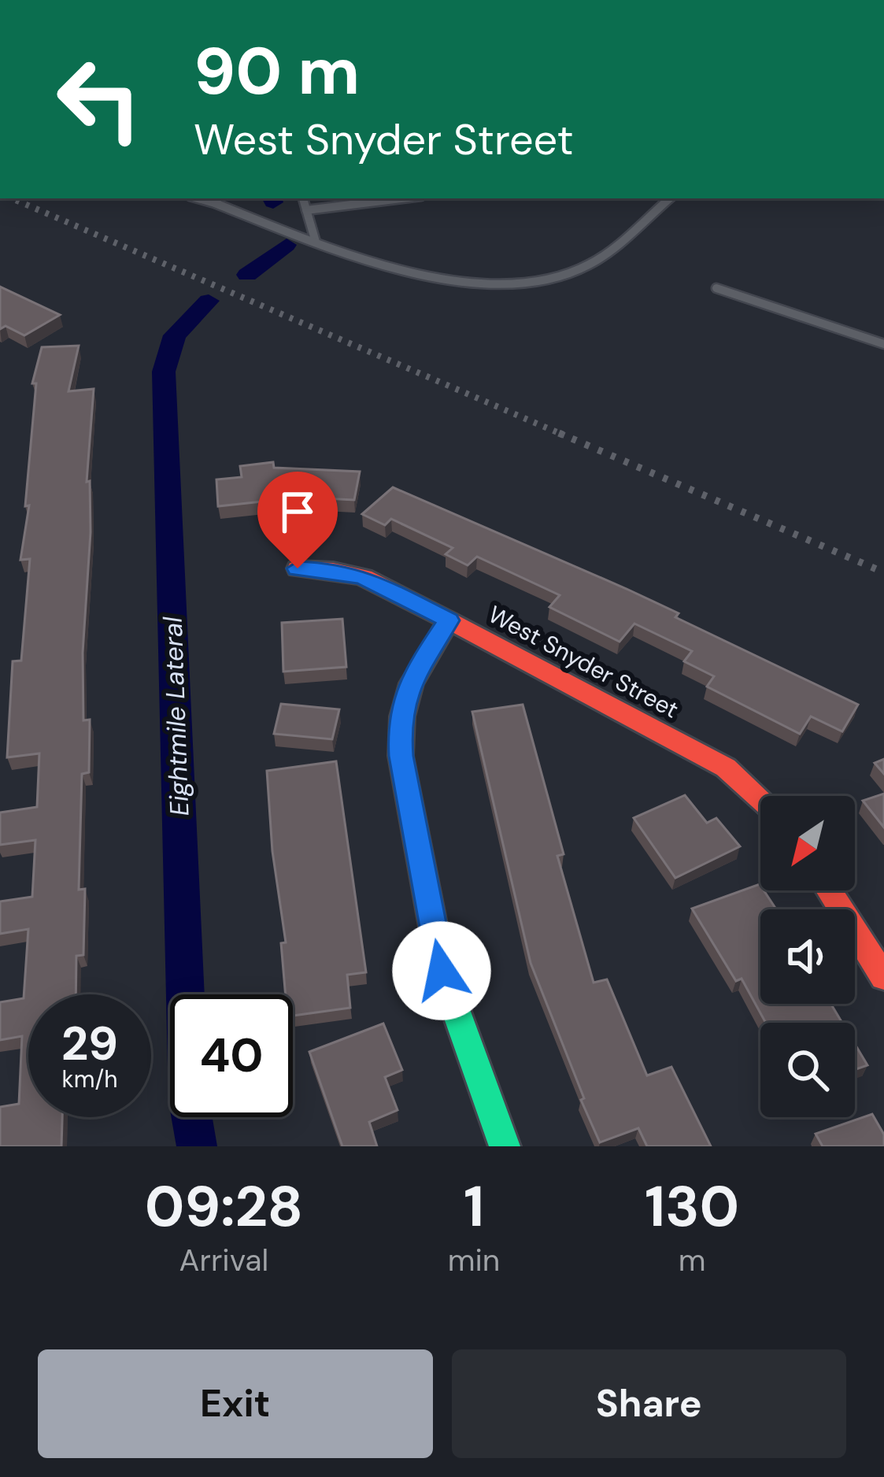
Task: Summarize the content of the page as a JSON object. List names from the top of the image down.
{
  "streets": {
    "street": ["West Snyder Street"]
  },
  "water": ["Eightmile Lateral"],
  "north": "bottom left",
  "page": {
    "turn": ["90 m", "West Snyder Street"],
    "speed": "29 km/h",
    "limit": "40",
    "eta": [
      "09:28",
      "Arrival",
      "1",
      "min",
      "130",
      "m"
    ],
    "buttons": ["Exit", "Share"]
  }
}
